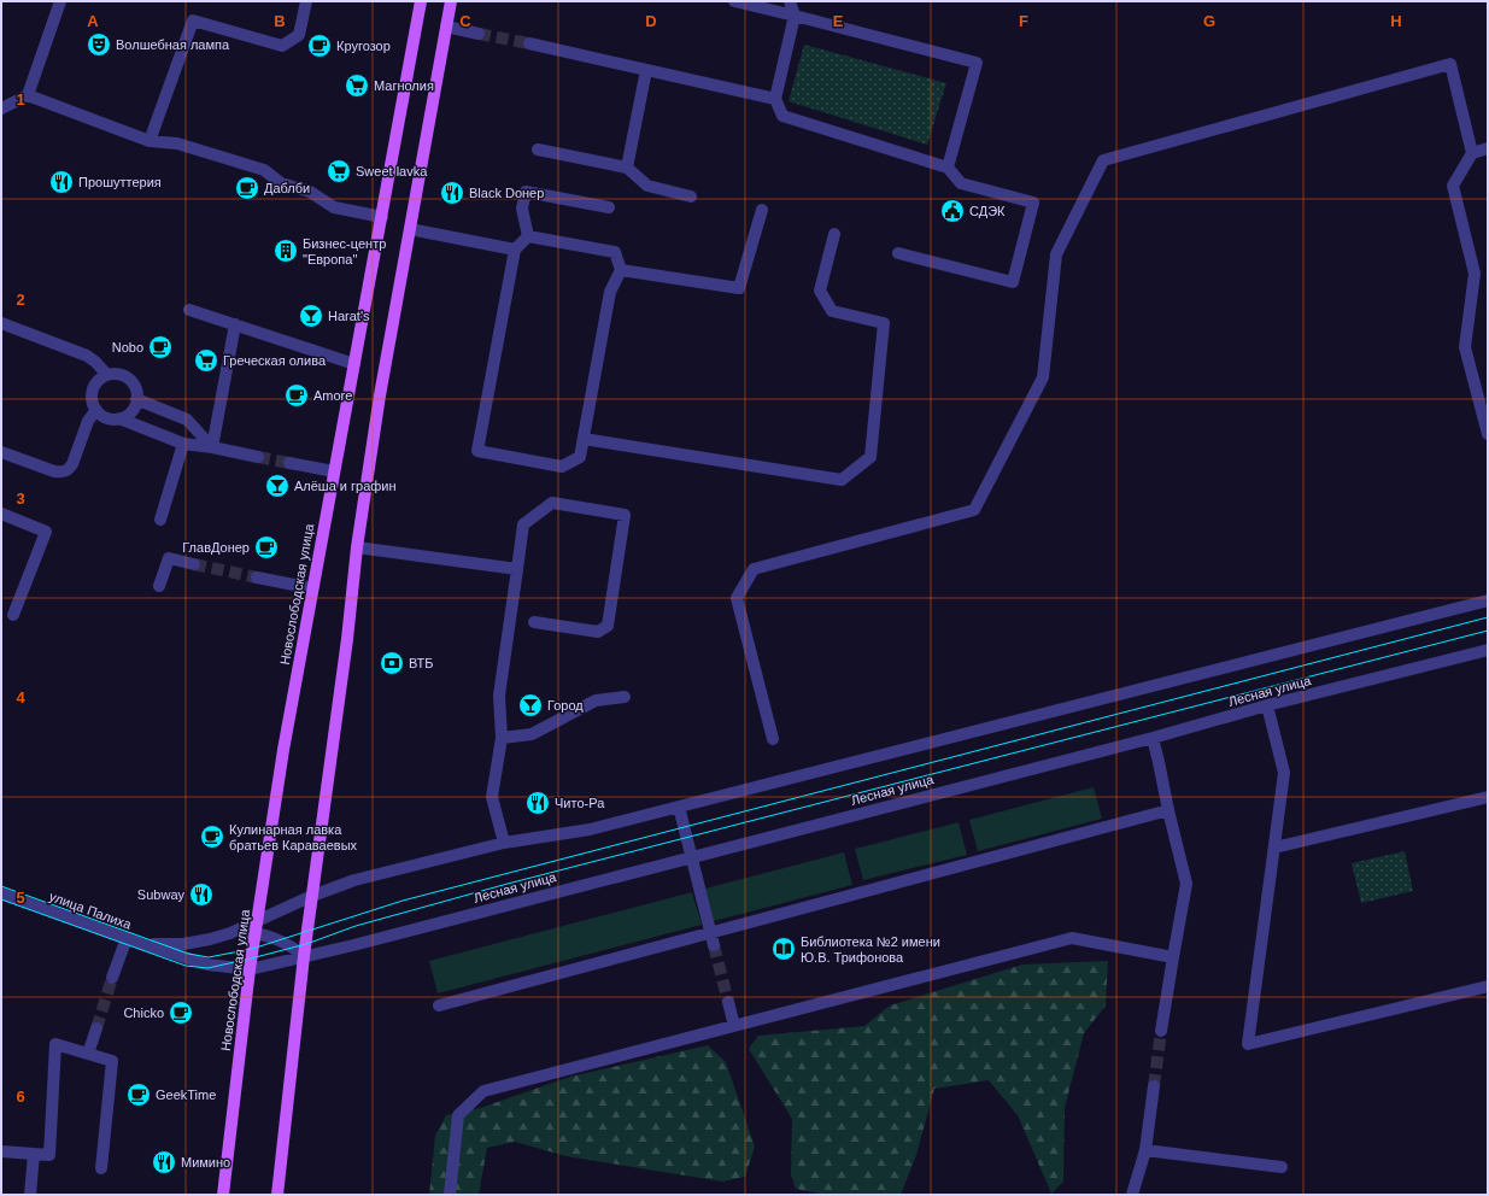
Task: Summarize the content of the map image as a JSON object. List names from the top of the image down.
{
  "streets": {
    "main road": ["Новослободская улица"],
    "street": ["Лесная улица", "улица Палиха"]
  },
  "crossings": [
    ["Новослободская улица", "Лесная улица"],
    ["Новослободская улица", "улица Палиха"],
    ["Лесная улица", "улица Палиха"]
  ],
  "places": {
    "theatre": ["Волшебная лампа"],
    "cafe": [
      "Кругозор",
      "Даблби",
      "Nobo",
      "Amore",
      "ГлавДонер",
      "Кулинарная лавка братьев Караваевых",
      "Chicko",
      "GeekTime"
    ],
    "supermarket": ["Магнолия", "Sweet lavka", "Греческая олива"],
    "restaurant": [
      "Прошуттерия",
      "Black Dонер",
      "Чито-Ра",
      "Subway",
      "Мимино"
    ],
    "public building": ["СДЭК"],
    "building": ["Бизнес-центр \"Европа\""],
    "bar": ["Harat's", "Алёша и графин", "Город"],
    "bank": ["ВТБ"],
    "library": ["Библиотека №2 имени Ю.В. Трифонова"]
  },
  "grid": {
    "columns": [
      "A",
      "B",
      "C",
      "D",
      "E",
      "F",
      "G",
      "H"
    ],
    "rows": [
      "1",
      "2",
      "3",
      "4",
      "5",
      "6"
    ]
  }
}
